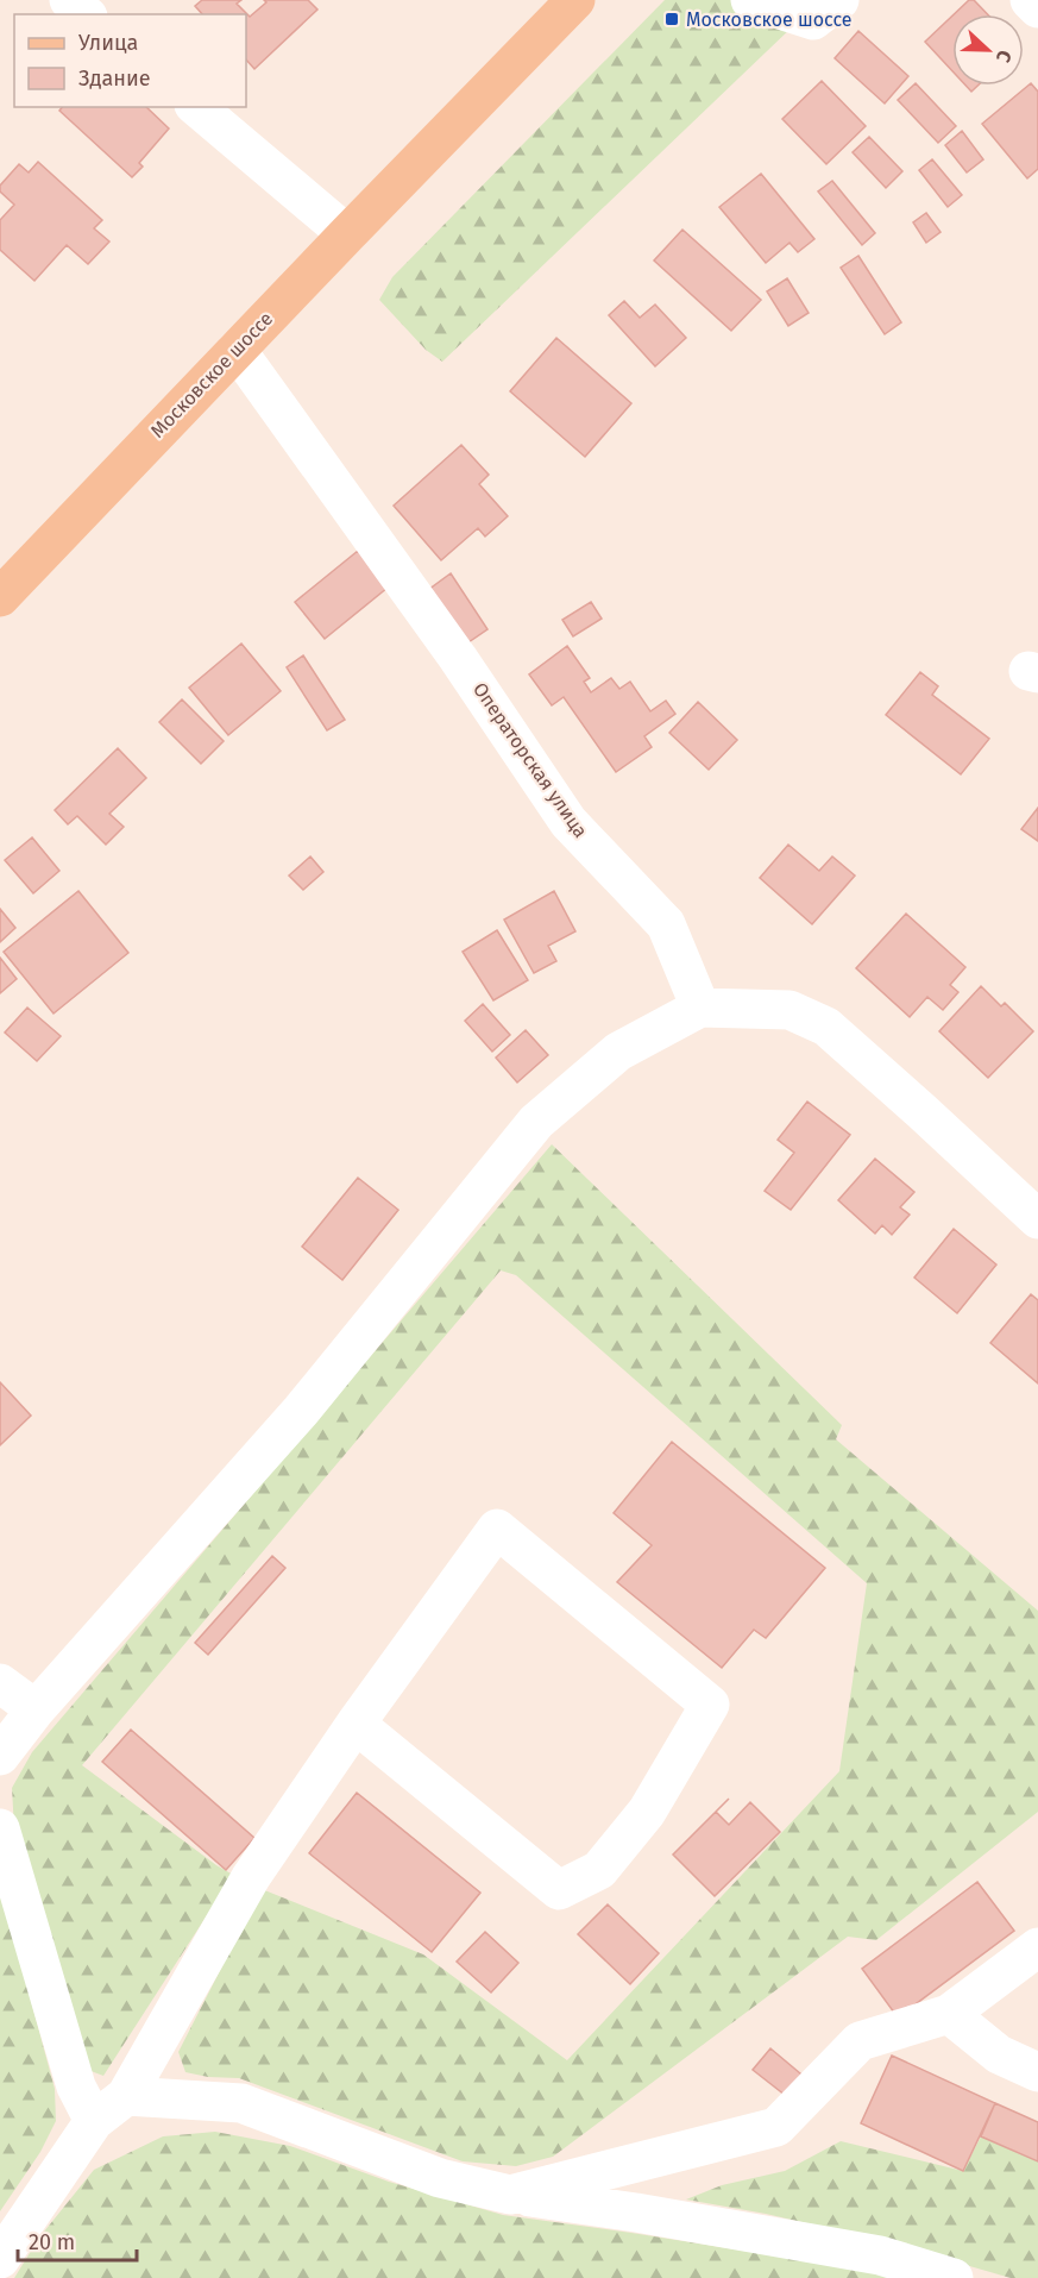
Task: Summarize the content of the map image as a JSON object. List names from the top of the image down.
{
  "streets": {
    "main road": ["Московское шоссе"],
    "street": ["Операторская улица"]
  },
  "crossings": [
    ["Московское шоссе", "Операторская улица"]
  ],
  "places": {
    "transit": ["Московское шоссе"]
  },
  "legend": ["Улица", "Здание"],
  "scale_bar": "20 m",
  "north": "right"
}
